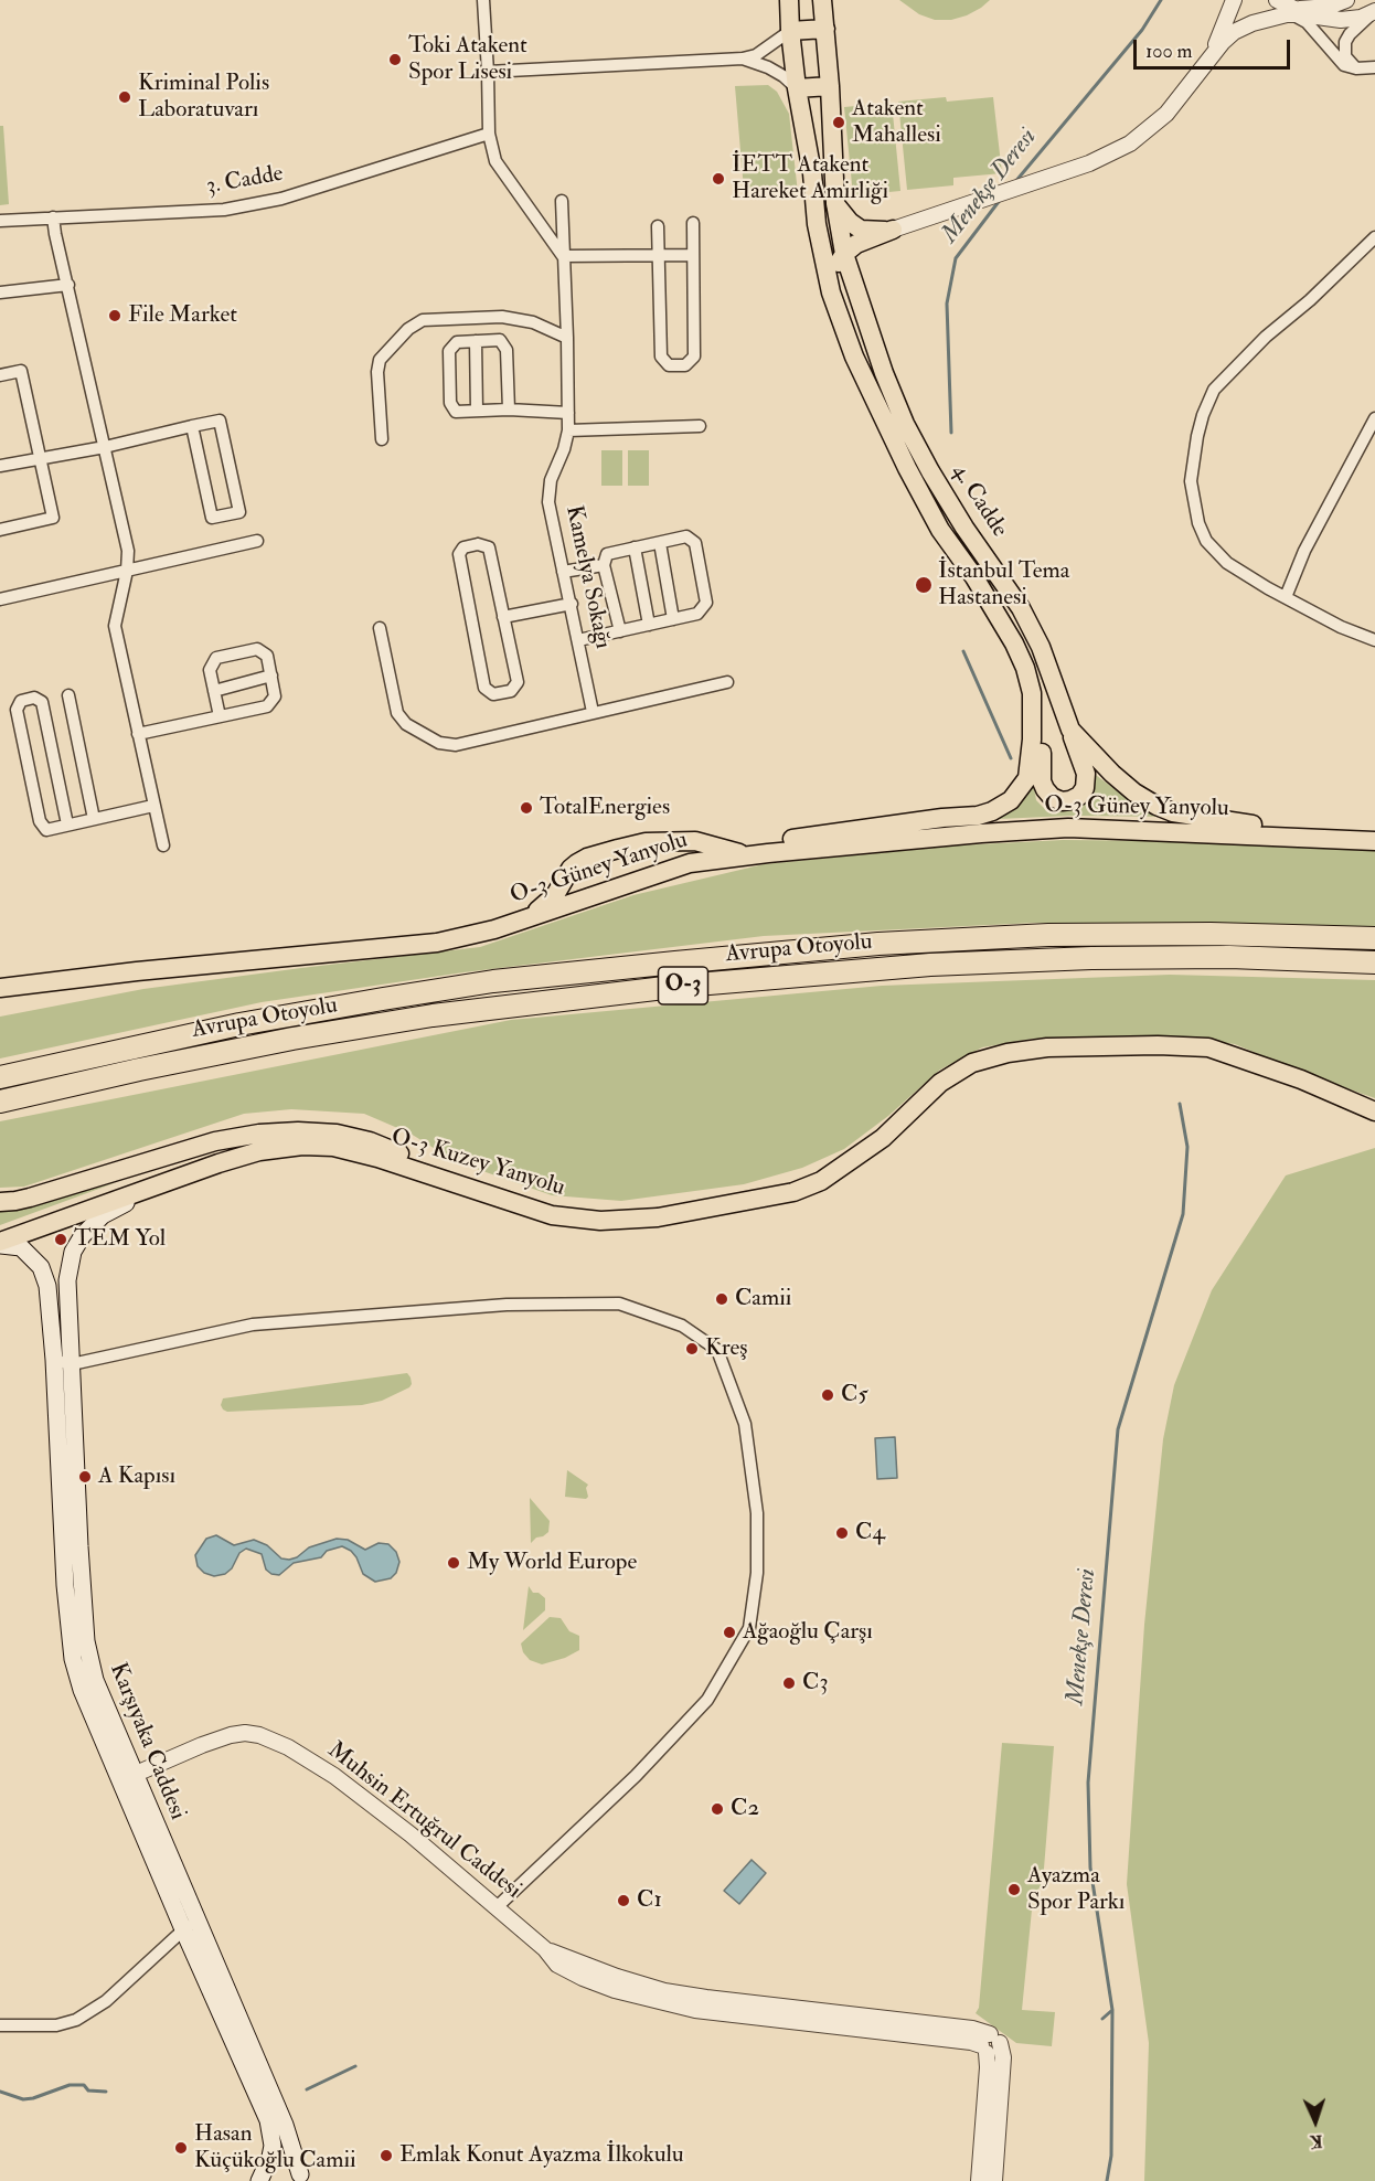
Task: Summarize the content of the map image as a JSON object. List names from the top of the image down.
{
  "streets": {
    "highway": ["Avrupa Otoyolu", "O-3"],
    "main road": [
      "4. Cadde",
      "O-3 Güney Yanyolu",
      "O-3 Kuzey Yanyolu",
      "Karşıyaka Caddesi"
    ],
    "street": ["3. Cadde", "Kamelya Sokağı", "Muhsin Ertuğrul Caddesi"]
  },
  "crossings": [
    ["4. Cadde", "O-3 Güney Yanyolu"],
    ["O-3 Kuzey Yanyolu", "Karşıyaka Caddesi"],
    ["Karşıyaka Caddesi", "Muhsin Ertuğrul Caddesi"]
  ],
  "water": ["Menekşe Deresi"],
  "places": [
    "Toki Atakent Spor Lisesi",
    "Kriminal Polis Laboratuvarı",
    "Atakent Mahallesi",
    "İETT Atakent Hareket Amirliği",
    "File Market",
    "İstanbul Tema Hastanesi",
    "TotalEnergies",
    "TEM Yol",
    "Camii",
    "Kreş",
    "C5",
    "A Kapısı",
    "C4",
    "My World Europe",
    "Ağaoğlu Çarşı",
    "C3",
    "C2",
    "Ayazma Spor Parkı",
    "C1",
    "Hasan Küçükoğlu Camii",
    "Emlak Konut Ayazma İlkokulu"
  ],
  "scale_bar": "100 m",
  "north": "bottom"
}
